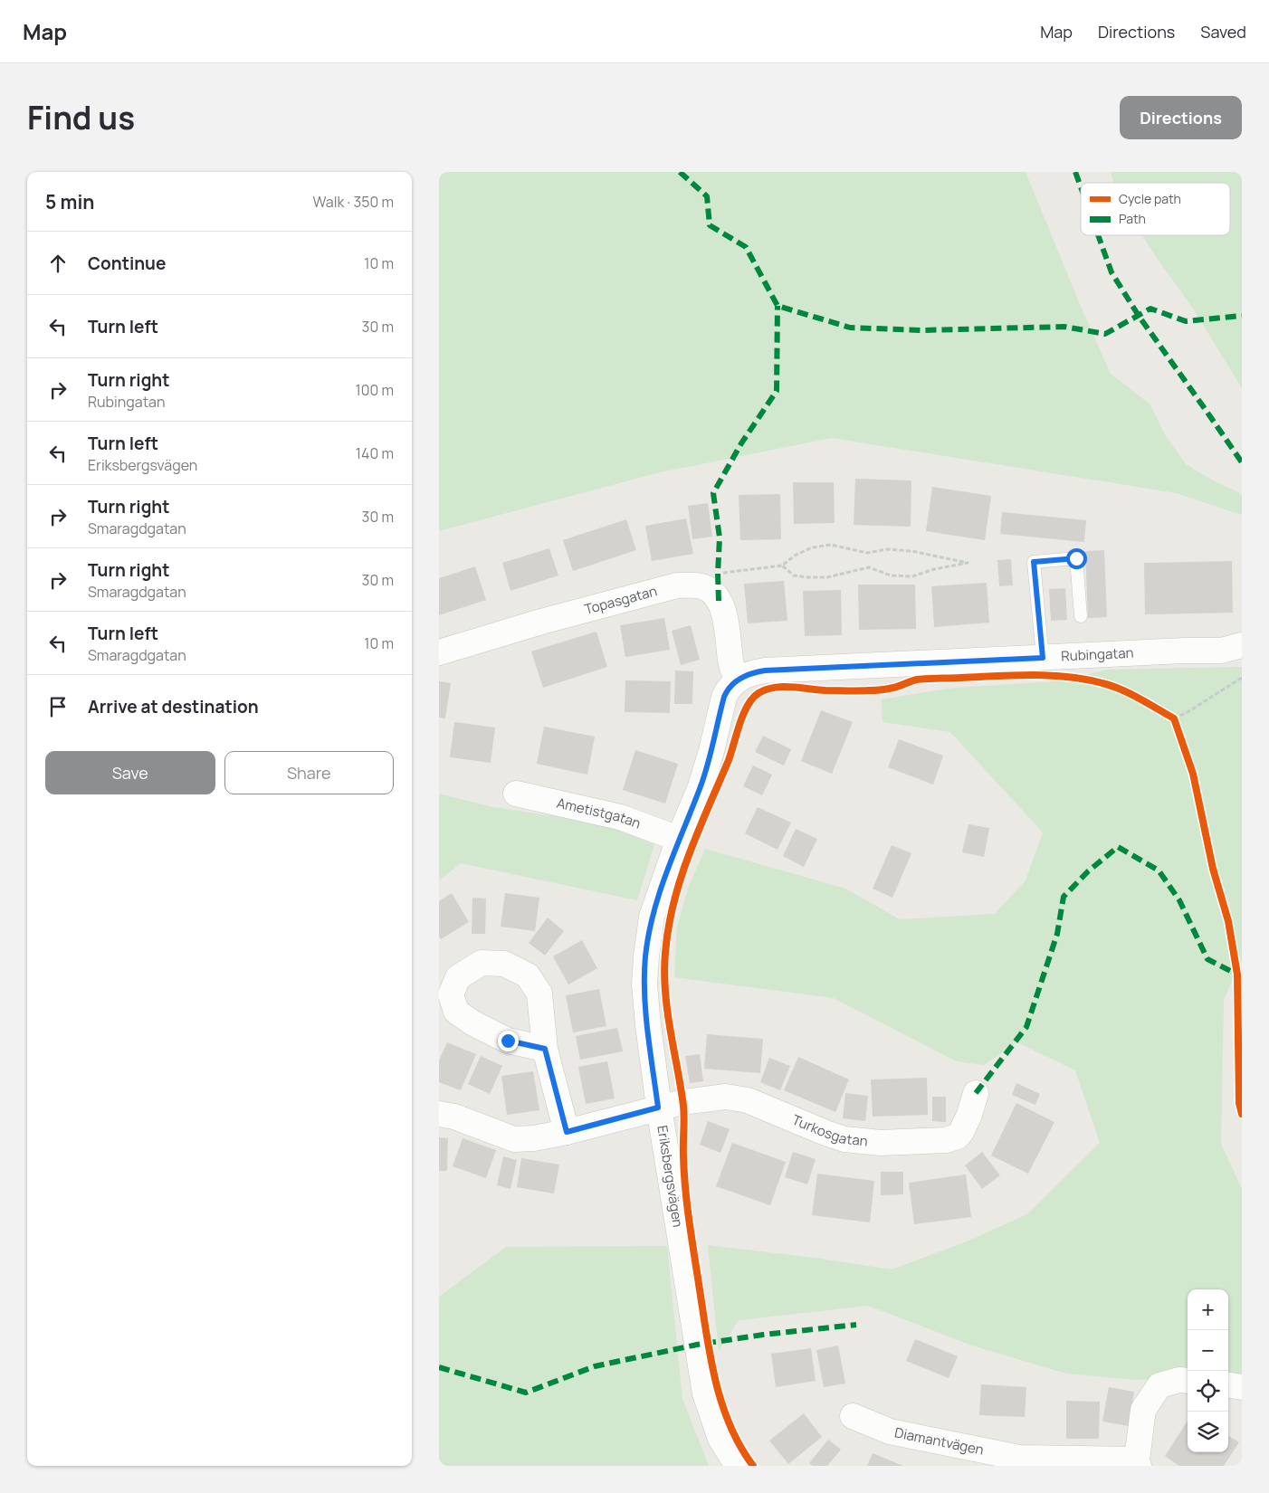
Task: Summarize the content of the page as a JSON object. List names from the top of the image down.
{
  "streets": {
    "street": [
      "Topasgatan",
      "Rubingatan",
      "Ametistgatan",
      "Turkosgatan",
      "Eriksbergsvägen",
      "Diamantvägen"
    ]
  },
  "crossings": [
    ["Topasgatan", "Rubingatan"],
    ["Topasgatan", "Eriksbergsvägen"],
    ["Rubingatan", "Eriksbergsvägen"],
    ["Ametistgatan", "Eriksbergsvägen"],
    ["Turkosgatan", "Eriksbergsvägen"]
  ],
  "legend": ["Cycle path", "Path"],
  "page": {
    "header": "Map",
    "nav": ["Map", "Directions", "Saved"],
    "title": "Find us",
    "buttons": [
      "Directions",
      ["Save", "Share"]
    ],
    "heading": ["5 min", "Walk · 350 m"],
    "list": [
      ["Continue", "10 m"],
      ["Turn left", "30 m"],
      ["Turn right", "Rubingatan", "100 m"],
      ["Turn left", "Eriksbergsvägen", "140 m"],
      ["Turn right", "Smaragdgatan", "30 m"],
      ["Turn right", "Smaragdgatan", "30 m"],
      ["Turn left", "Smaragdgatan", "10 m"],
      "Arrive at destination"
    ],
    "map_buttons": ["+", "−"]
  }
}
